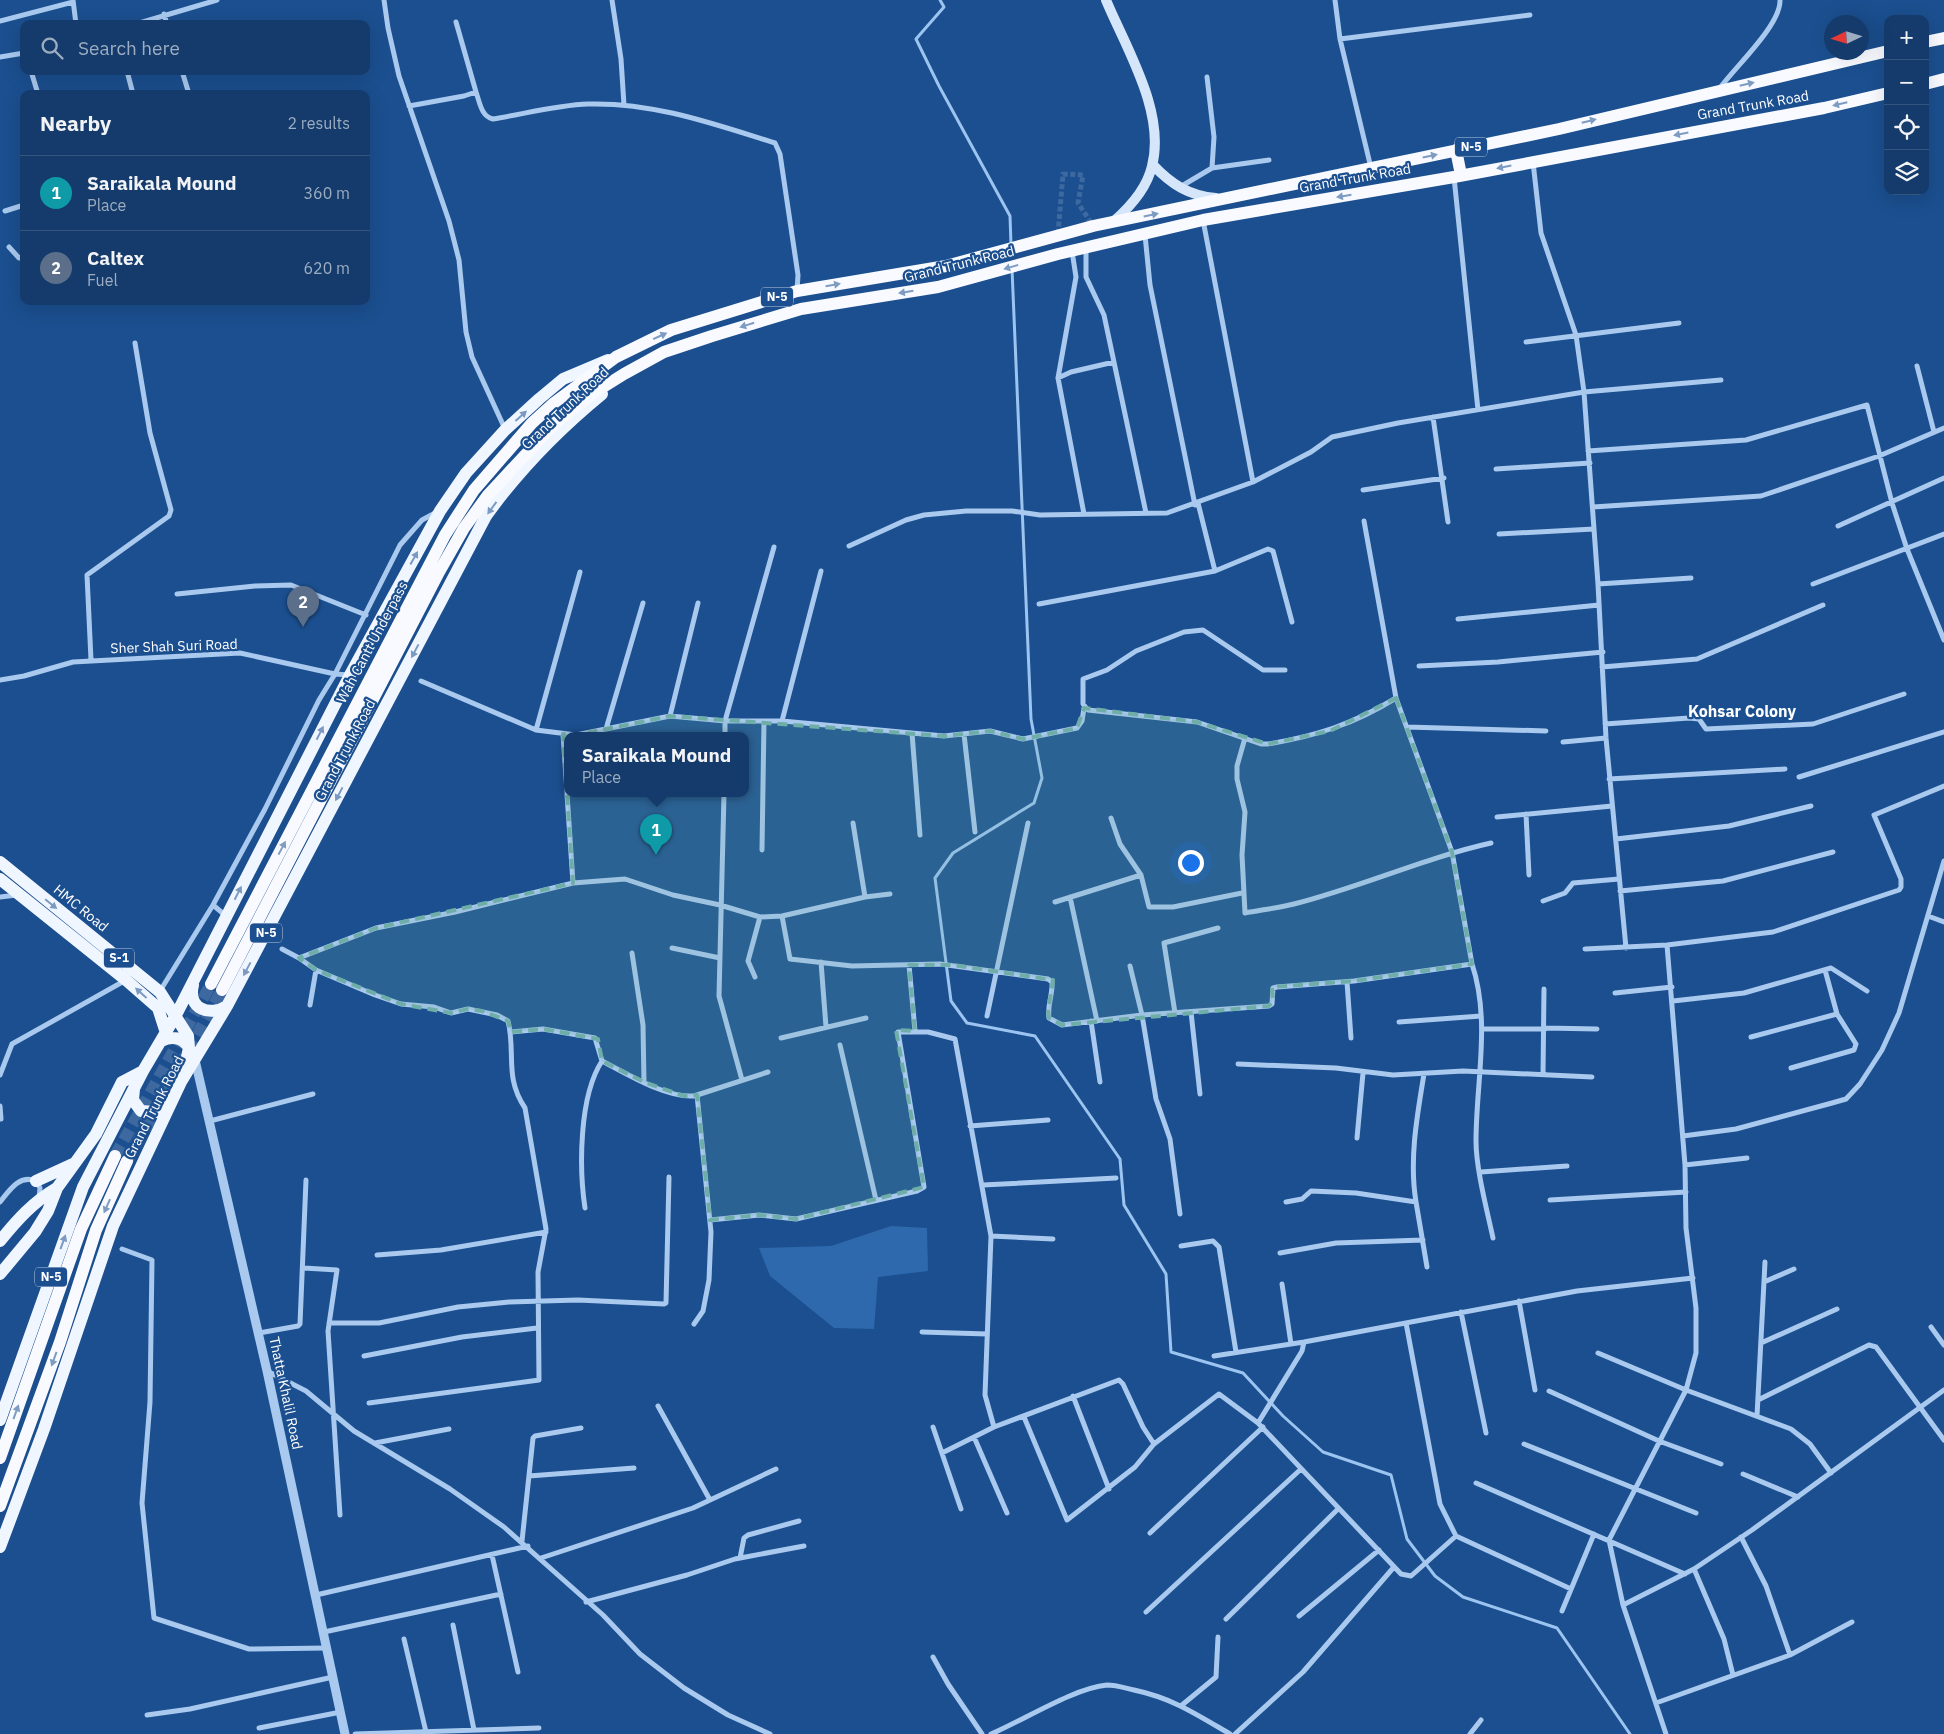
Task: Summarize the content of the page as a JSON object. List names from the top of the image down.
{
  "streets": {
    "highway": ["Grand Trunk Road", "N-5", "Wah Cantt Underpass"],
    "main road": ["HMC Road", "S-1"],
    "street": ["Sher Shah Suri Road", "Thatta Khalil Road"]
  },
  "crossings": [
    ["Grand Trunk Road", "Wah Cantt Underpass"],
    ["Grand Trunk Road", "Sher Shah Suri Road"],
    ["Grand Trunk Road", "HMC Road"],
    ["Grand Trunk Road", "Thatta Khalil Road"],
    ["HMC Road", "Thatta Khalil Road"]
  ],
  "districts": ["Kohsar Colony"],
  "north": "left",
  "page": {
    "map_buttons": ["+", "−"],
    "search": "Search here",
    "heading": ["Nearby", "2 results"],
    "list": [
      {
        "mark": "1",
        "name": "Saraikala Mound",
        "note": "Place",
        "value": "360 m"
      },
      {
        "mark": "2",
        "name": "Caltex",
        "note": "Fuel",
        "value": "620 m"
      }
    ],
    "pins": ["2", "1"],
    "popup": ["Saraikala Mound", "Place"]
  }
}
